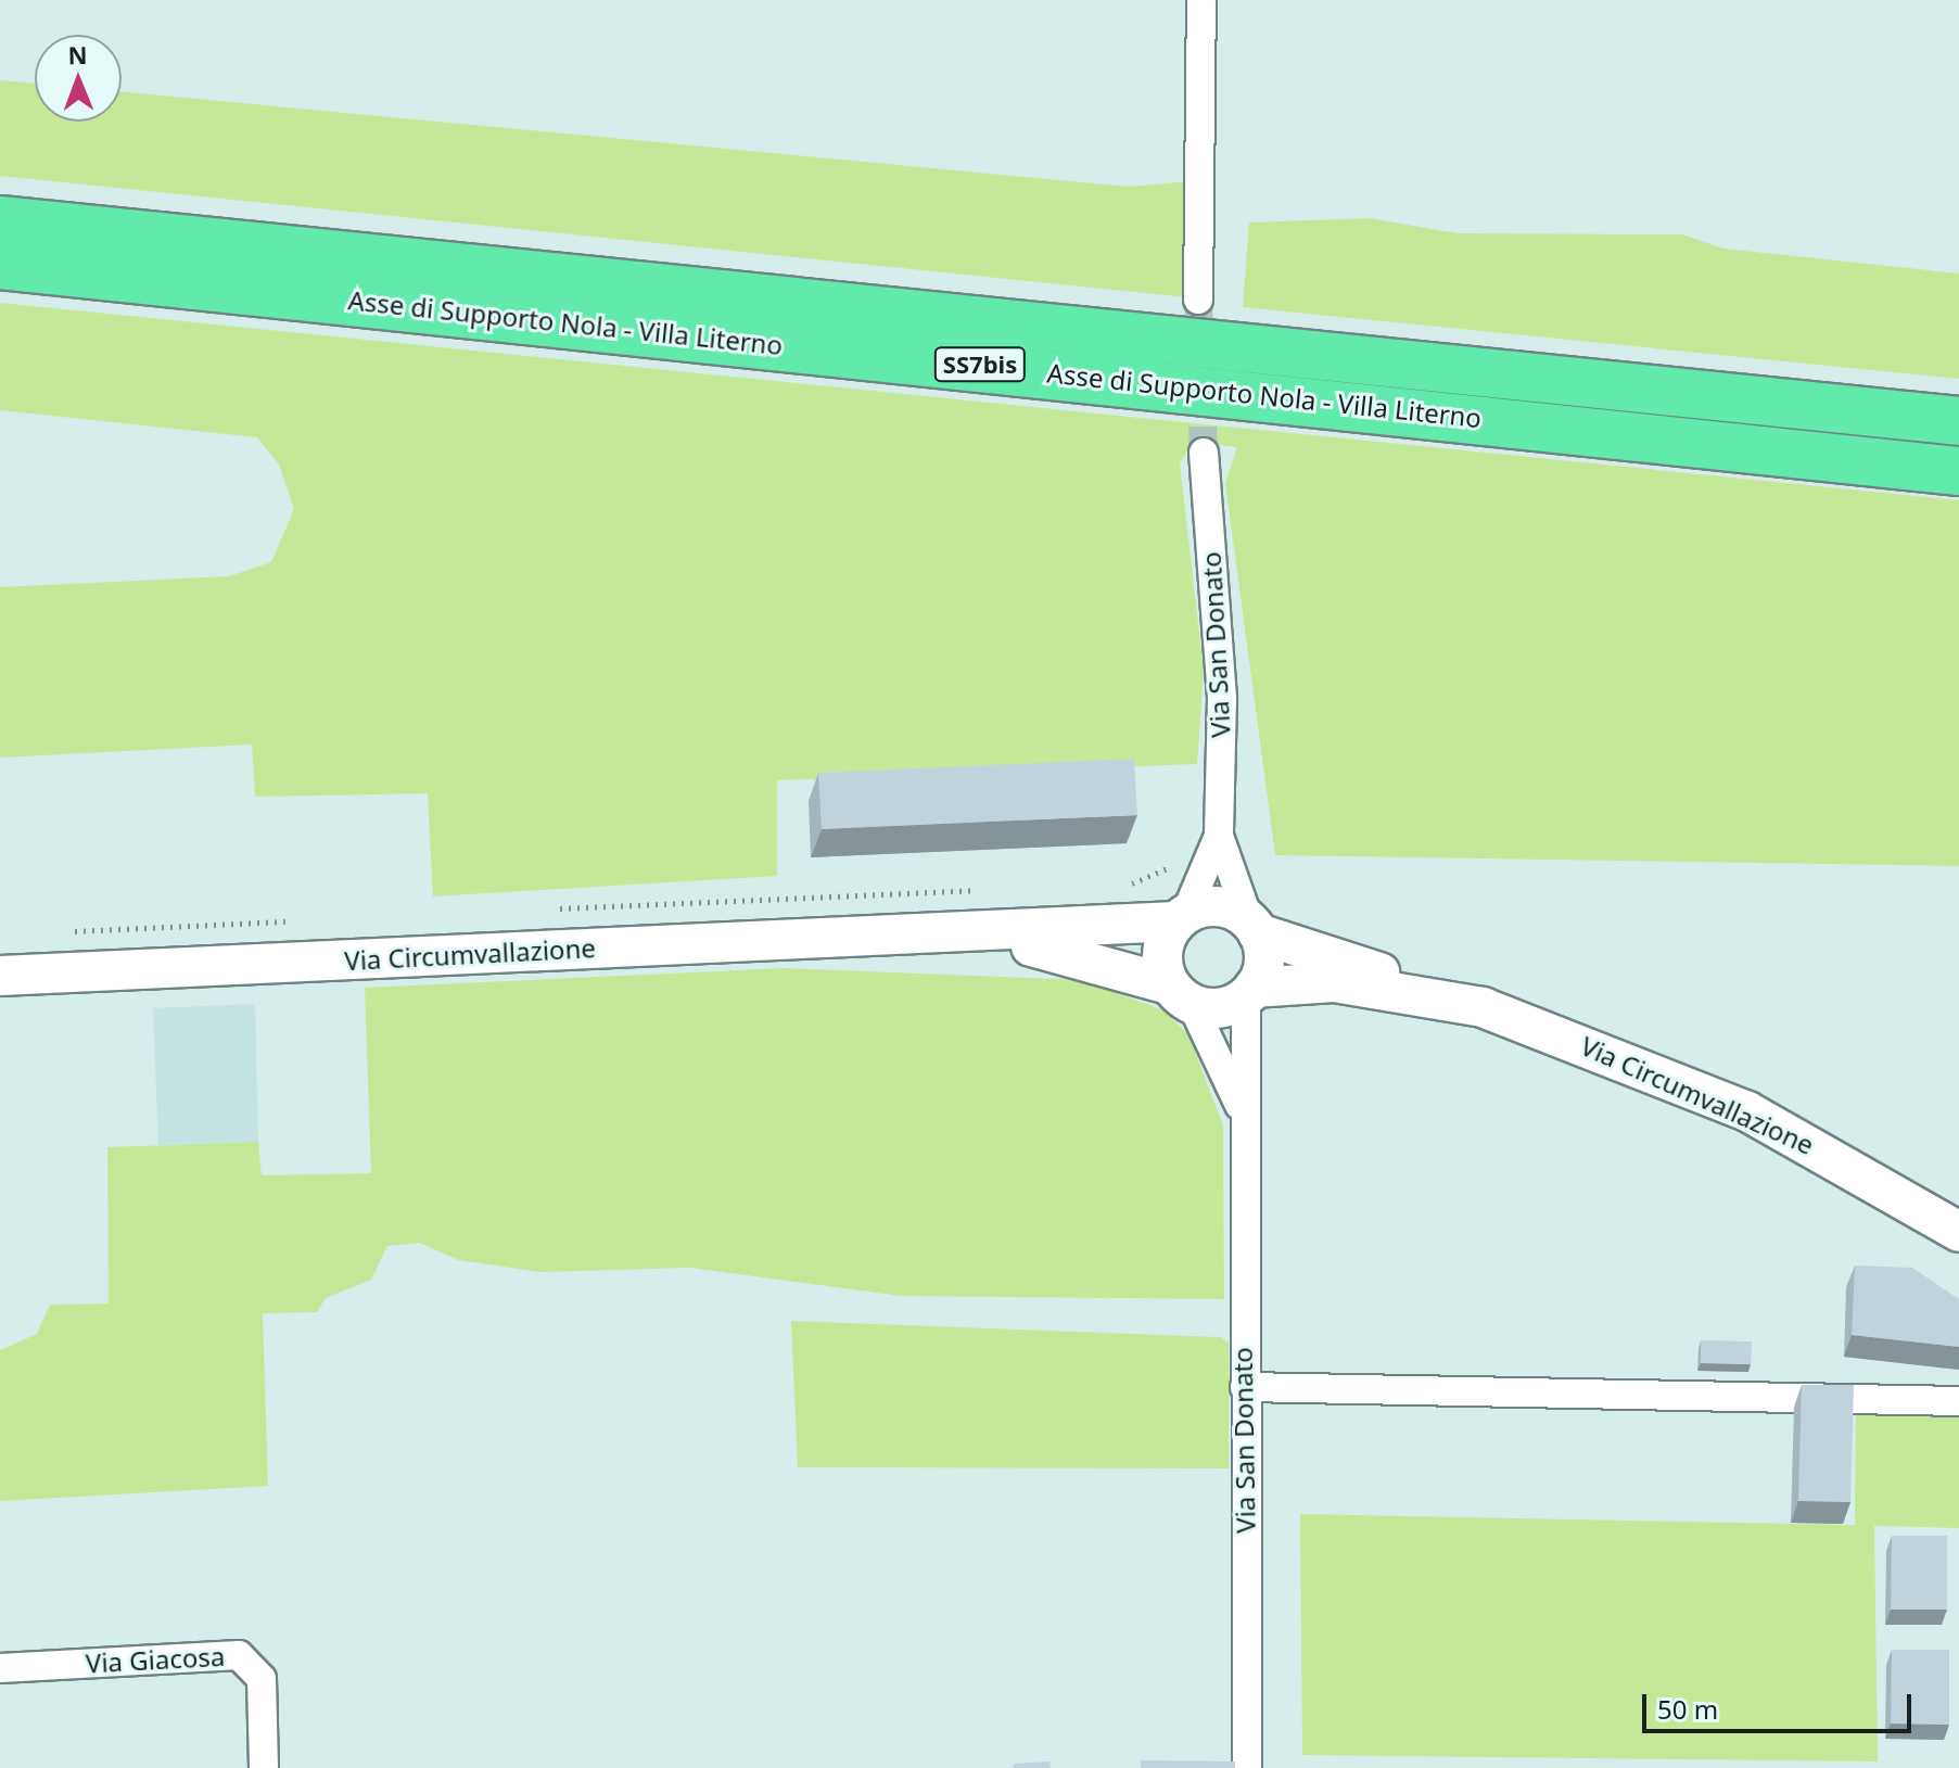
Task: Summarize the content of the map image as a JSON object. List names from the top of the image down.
{
  "streets": {
    "highway": ["Asse di Supporto Nola - Villa Literno", "SS7bis"],
    "main road": ["Via Circumvallazione"],
    "street": ["Via San Donato", "Via Giacosa"]
  },
  "scale_bar": "50 m",
  "north": "top"
}
